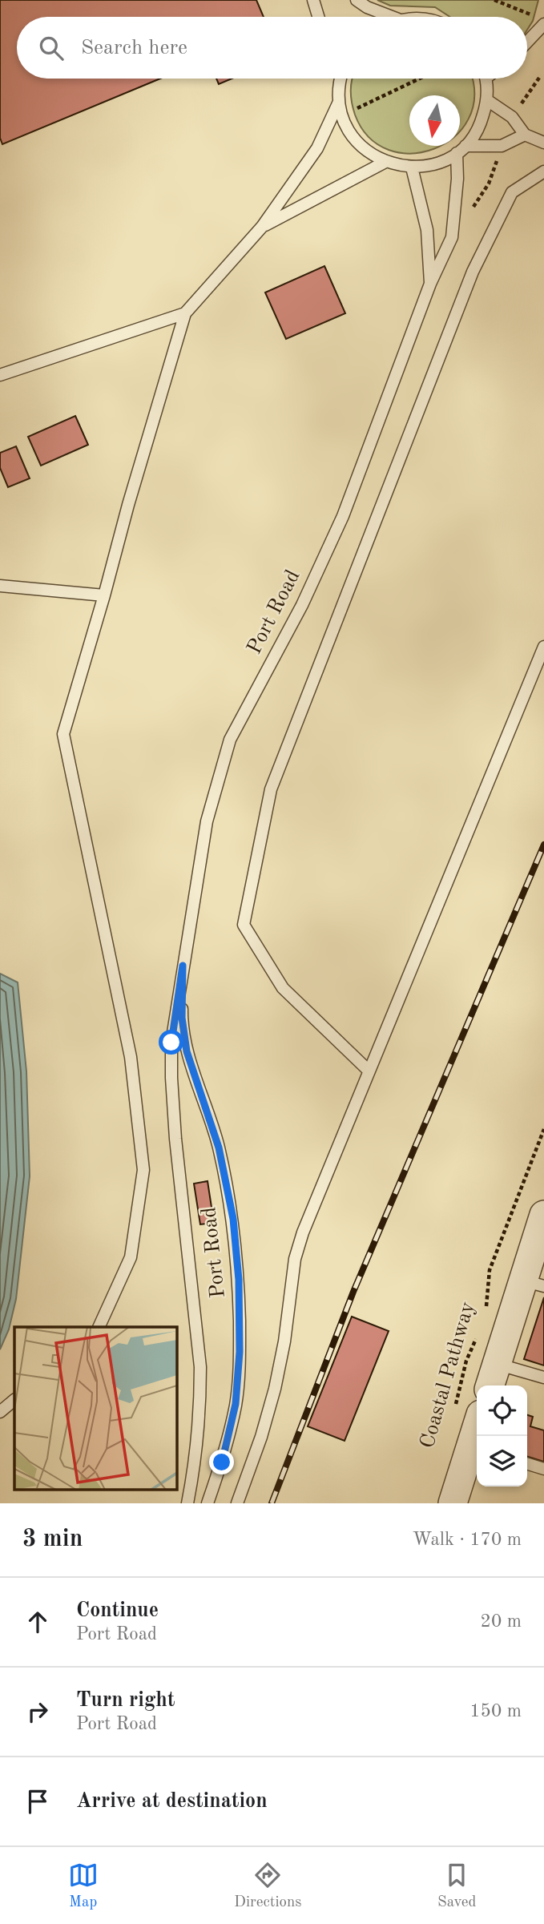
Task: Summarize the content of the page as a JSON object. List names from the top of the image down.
{
  "streets": {
    "lane": ["Port Road"],
    "path": ["Coastal Pathway"]
  },
  "north": "bottom",
  "page": {
    "search": "Search here",
    "heading": ["3 min", "Walk · 170 m"],
    "list": [
      ["Continue", "Port Road", "20 m"],
      ["Turn right", "Port Road", "150 m"],
      "Arrive at destination"
    ],
    "nav": ["Map", "Directions", "Saved"]
  }
}
